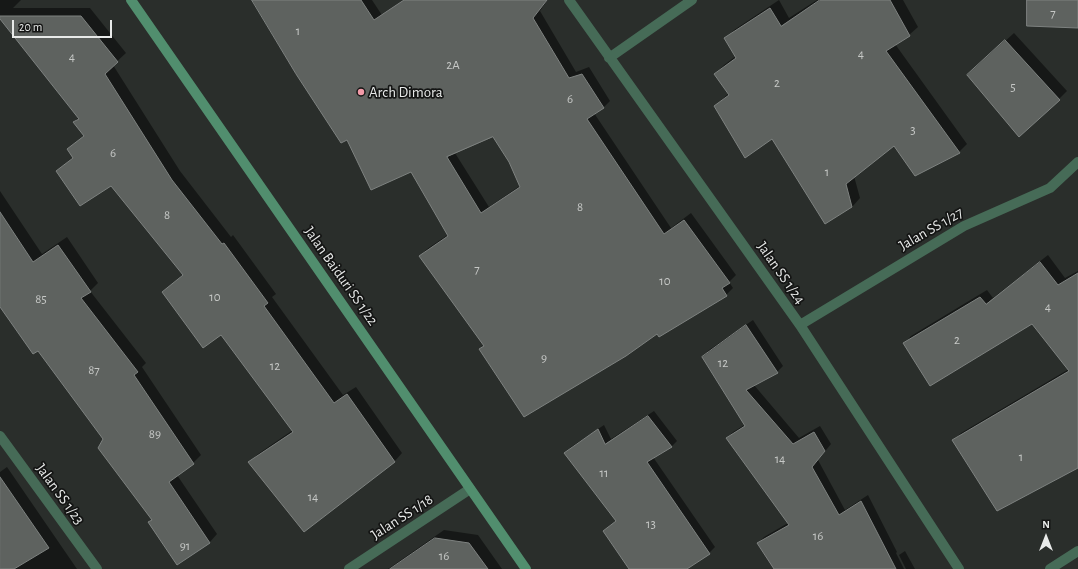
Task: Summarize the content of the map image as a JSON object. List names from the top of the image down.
{
  "streets": {
    "street": [
      "Jalan SS 1/27",
      "Jalan SS 1/24",
      "Jalan Baiduri SS 1/22",
      "Jalan SS 1/23",
      "Jalan SS 1/18"
    ]
  },
  "crossings": [
    ["Jalan SS 1/27", "Jalan SS 1/24"],
    ["Jalan Baiduri SS 1/22", "Jalan SS 1/18"]
  ],
  "places": ["Arch Dimora"],
  "house_numbers": [
    "7",
    "1",
    "4",
    "4",
    "2A",
    "2",
    "5",
    "6",
    "3",
    "6",
    "1",
    "8",
    "8",
    "7",
    "10",
    "10",
    "85",
    "4",
    "2",
    "9",
    "12",
    "12",
    "87",
    "89",
    "1",
    "14",
    "11",
    "14",
    "13",
    "16",
    "91",
    "16"
  ],
  "scale_bar": "20 m",
  "north": "top"
}
